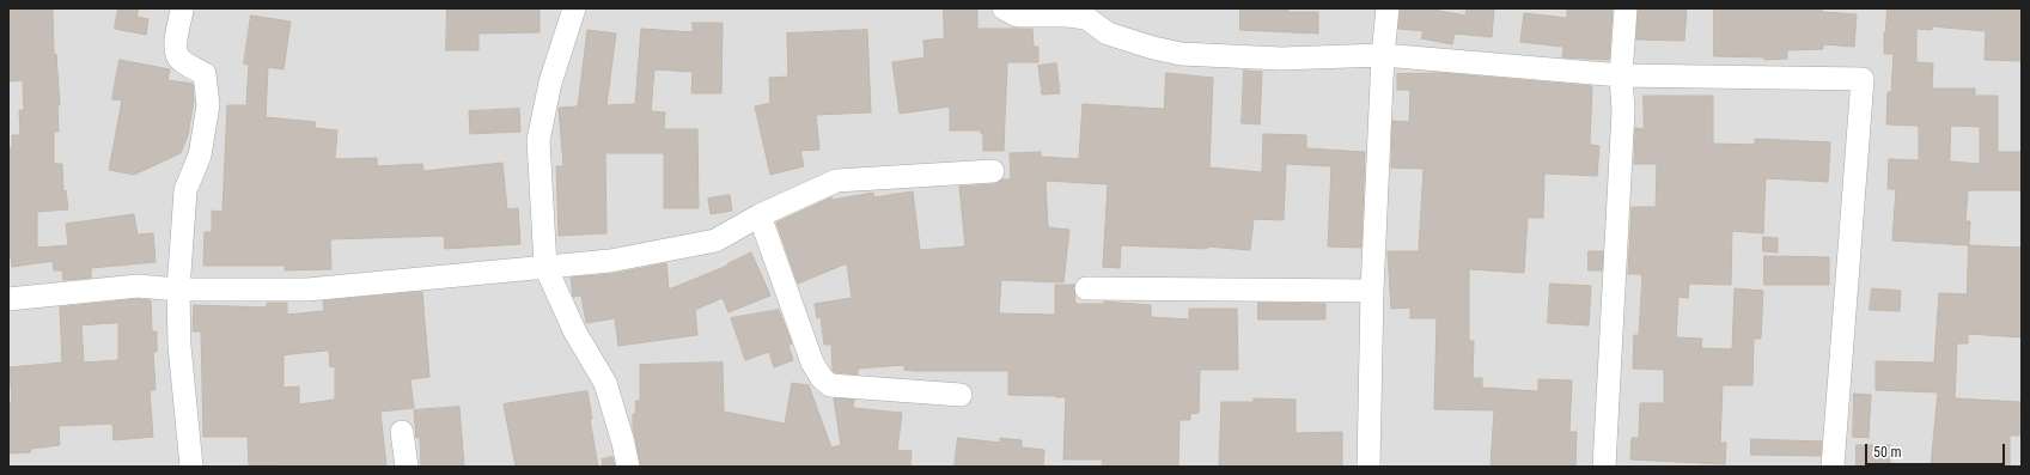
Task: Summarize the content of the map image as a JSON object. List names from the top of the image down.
{
  "scale_bar": "50 m"
}
